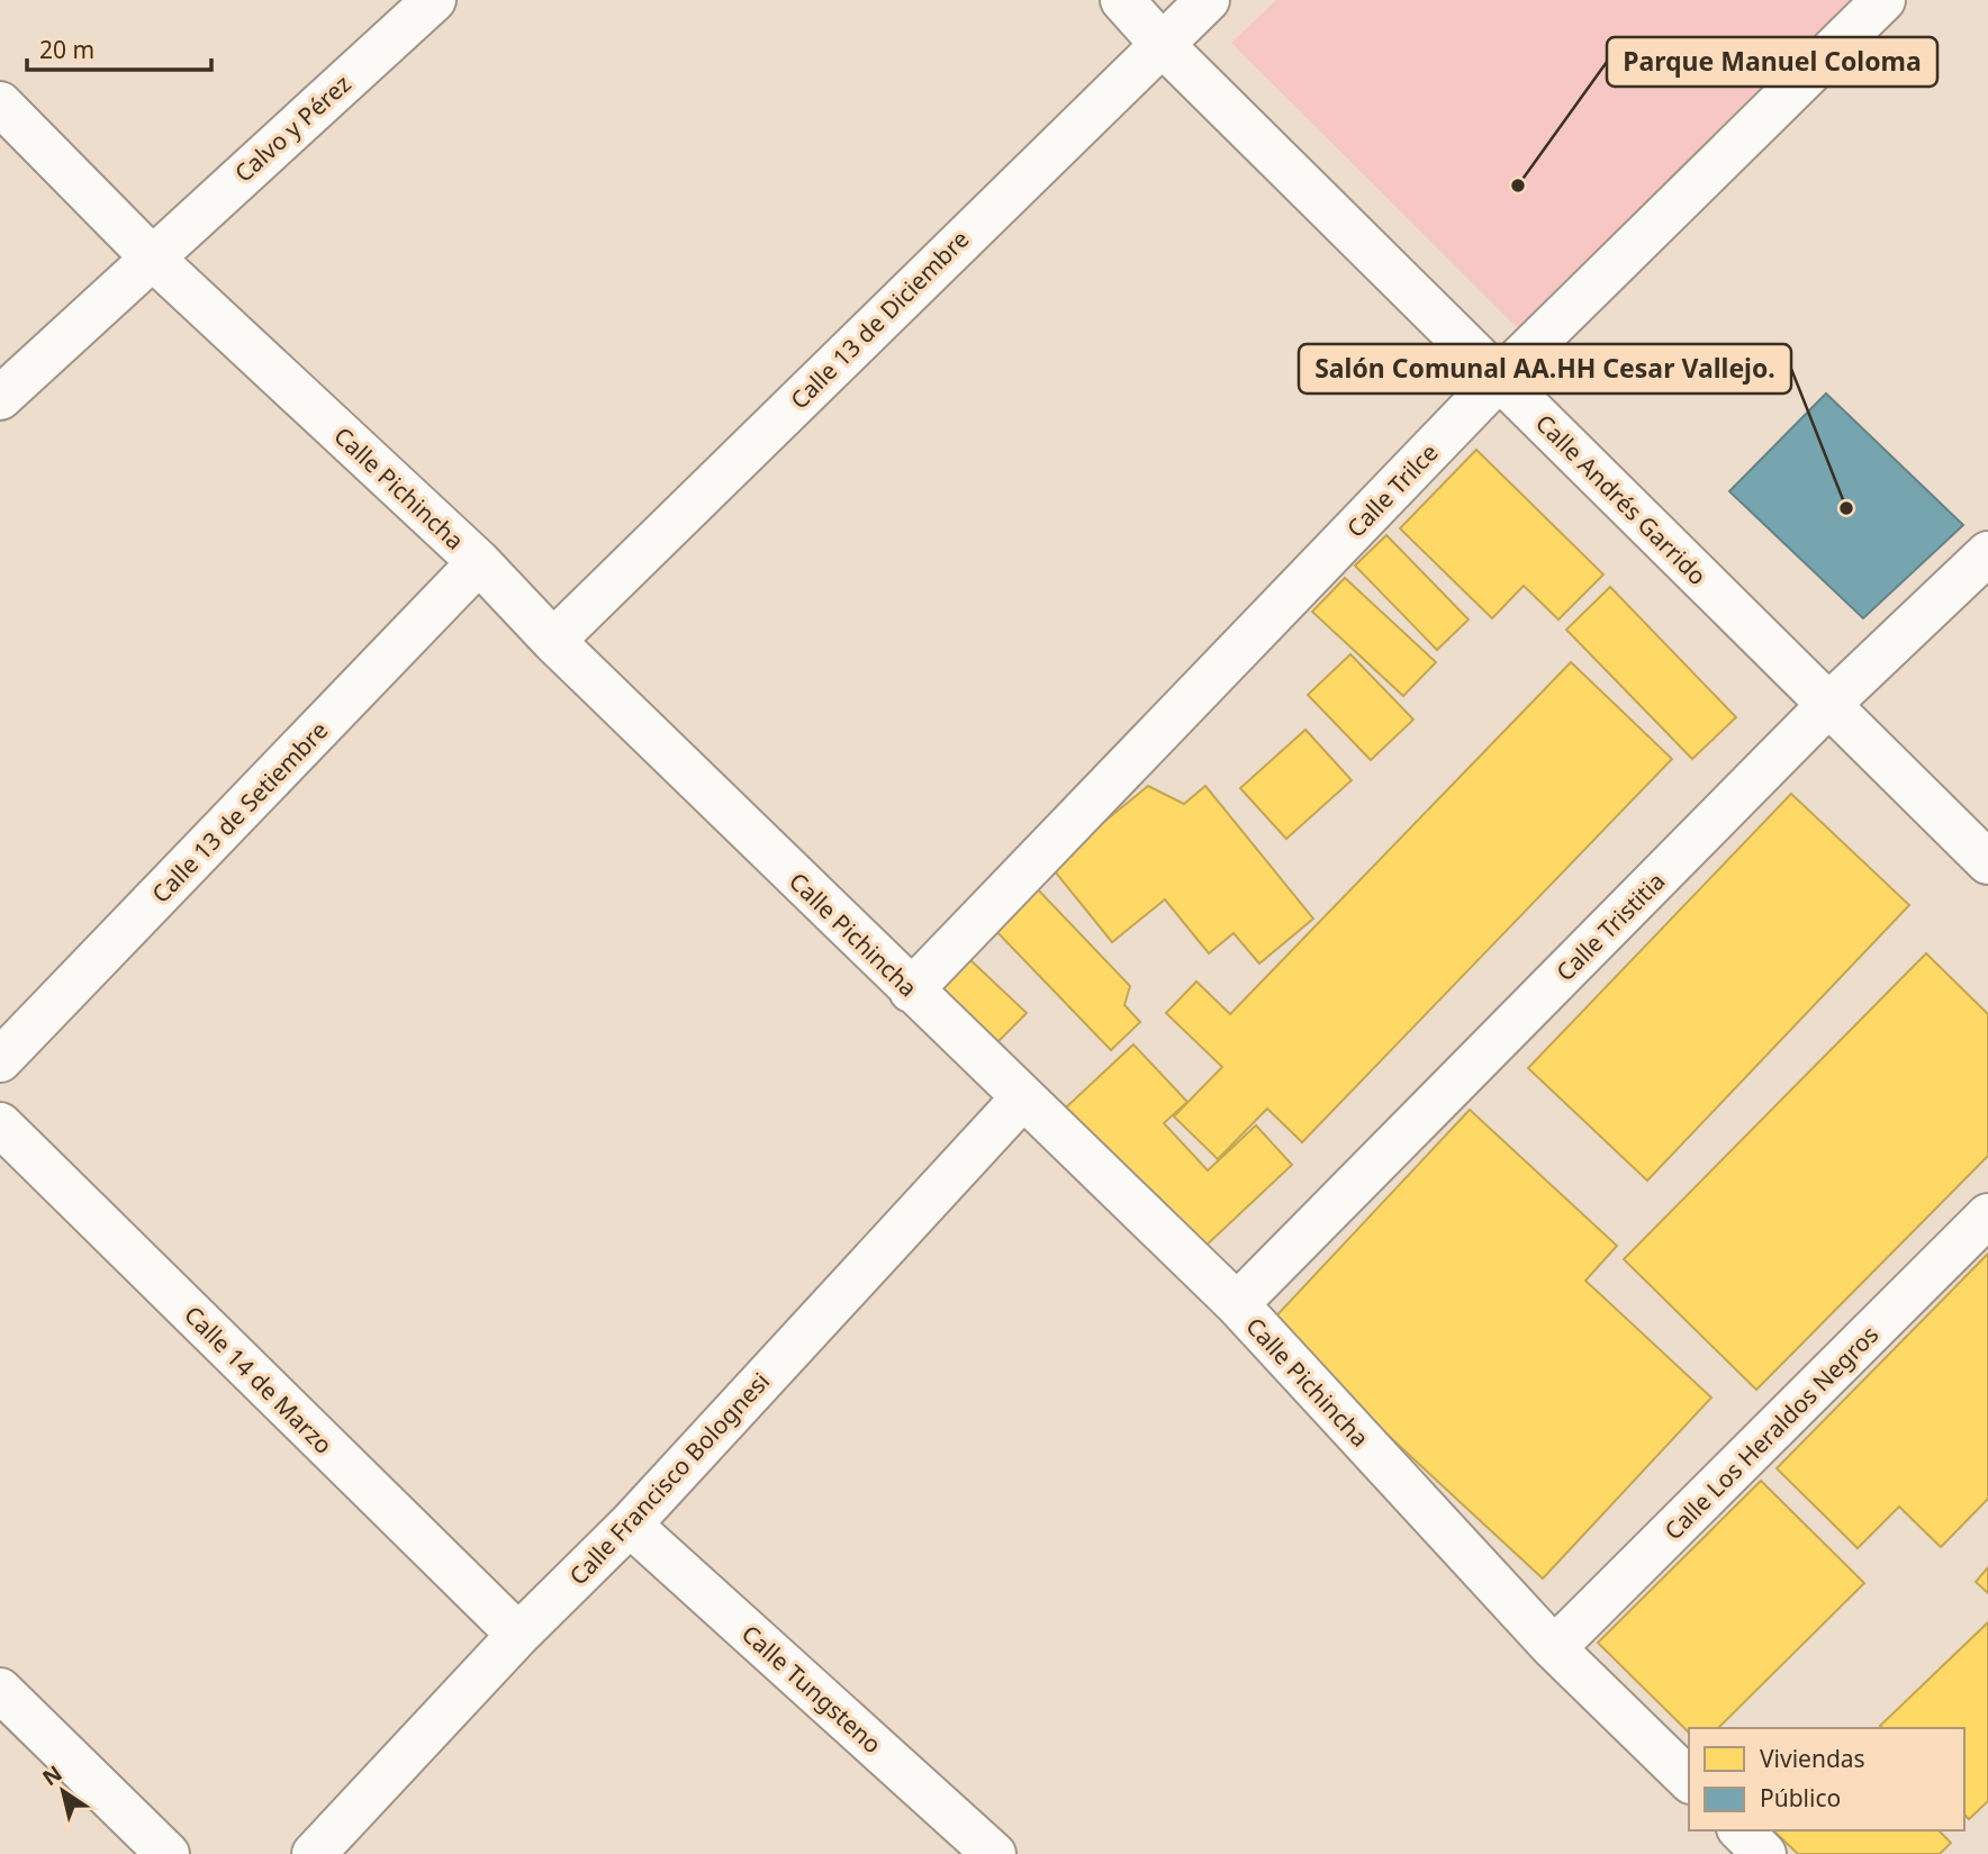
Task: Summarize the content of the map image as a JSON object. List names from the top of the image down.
{
  "streets": {
    "street": [
      "Calvo y Pérez",
      "Calle 13 de Diciembre",
      "Calle Pichincha",
      "Calle Trilce",
      "Calle Andrés Garrido",
      "Calle 13 de Setiembre",
      "Calle Tristitia",
      "Calle 14 de Marzo",
      "Calle Los Heraldos Negros",
      "Calle Francisco Bolognesi",
      "Calle Tungsteno"
    ]
  },
  "crossings": [
    ["Calvo y Pérez", "Calle Pichincha"],
    ["Calle 13 de Diciembre", "Calle Pichincha"],
    ["Calle 13 de Diciembre", "Calle Andrés Garrido"],
    ["Calle Pichincha", "Calle Trilce"],
    ["Calle Pichincha", "Calle 13 de Setiembre"],
    ["Calle Pichincha", "Calle Tristitia"],
    ["Calle Pichincha", "Calle Los Heraldos Negros"],
    ["Calle Pichincha", "Calle Francisco Bolognesi"],
    ["Calle Trilce", "Calle Andrés Garrido"],
    ["Calle Andrés Garrido", "Calle Tristitia"],
    ["Calle 14 de Marzo", "Calle Francisco Bolognesi"],
    ["Calle Francisco Bolognesi", "Calle Tungsteno"]
  ],
  "places": ["Parque Manuel Coloma", "Salón Comunal AA.HH Cesar Vallejo."],
  "legend": ["Viviendas", "Público"],
  "scale_bar": "20 m",
  "north": "top left"
}
